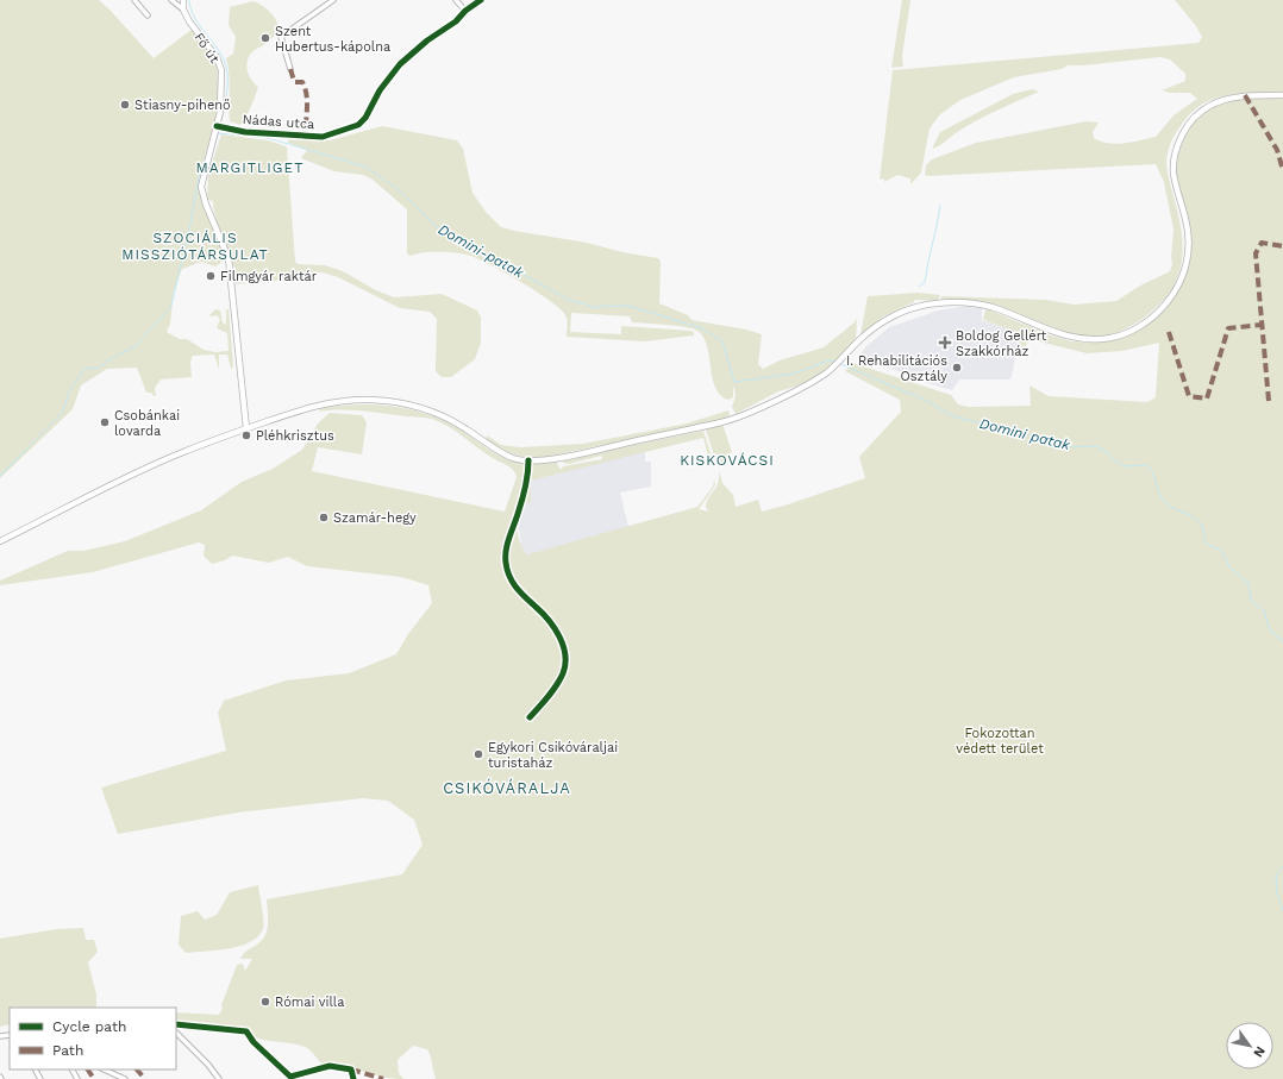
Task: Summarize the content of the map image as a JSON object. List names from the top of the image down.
{
  "streets": {
    "main road": ["Fő út"],
    "street": ["Nádas utca"]
  },
  "crossings": [
    ["Fő út", "Nádas utca"]
  ],
  "districts": [
    "MARGITLIGET",
    "SZOCIÁLIS MISSZIÓTÁRSULAT",
    "KISKOVÁCSI",
    "CSIKÓVÁRALJA"
  ],
  "water": ["Domini-patak", "Domini patak"],
  "parks": ["Fokozottan védett terület"],
  "places": {
    "other": [
      "Szent Hubertus-kápolna",
      "Stiasny-pihenő",
      "Filmgyár raktár",
      "I. Rehabilitációs Osztály",
      "Csobánkai lovarda",
      "Pléhkrisztus",
      "Szamár-hegy",
      "Egykori Csikóváraljai turistaház",
      "Római villa"
    ],
    "health": ["Boldog Gellért Szakkórház"]
  },
  "legend": ["Cycle path", "Path"],
  "north": "bottom right"
}
